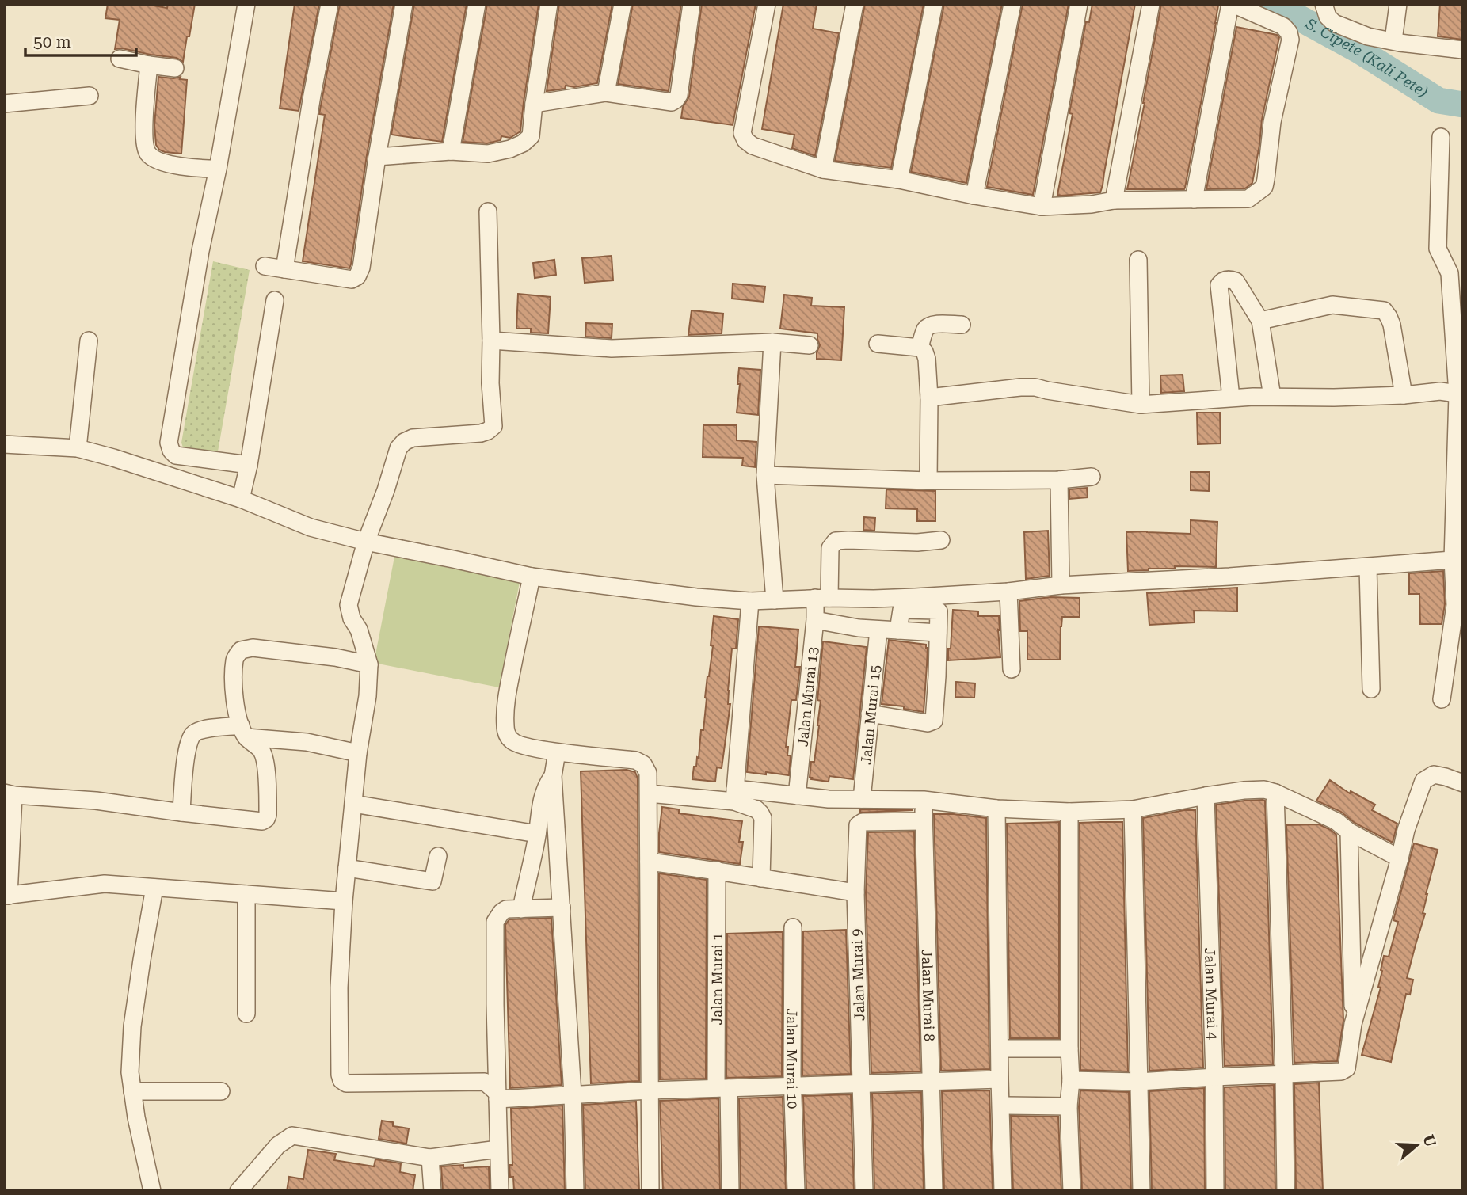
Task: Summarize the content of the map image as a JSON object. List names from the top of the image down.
{
  "streets": {
    "street": [
      "Jalan Murai 13",
      "Jalan Murai 15",
      "Jalan Murai 9",
      "Jalan Murai 1",
      "Jalan Murai 4",
      "Jalan Murai 8",
      "Jalan Murai 10"
    ]
  },
  "crossings": [
    ["Jalan Murai 9", "Jalan Murai 8"]
  ],
  "water": ["S. Cipete (Kali Pete)"],
  "scale_bar": "50 m",
  "north": "right"
}
